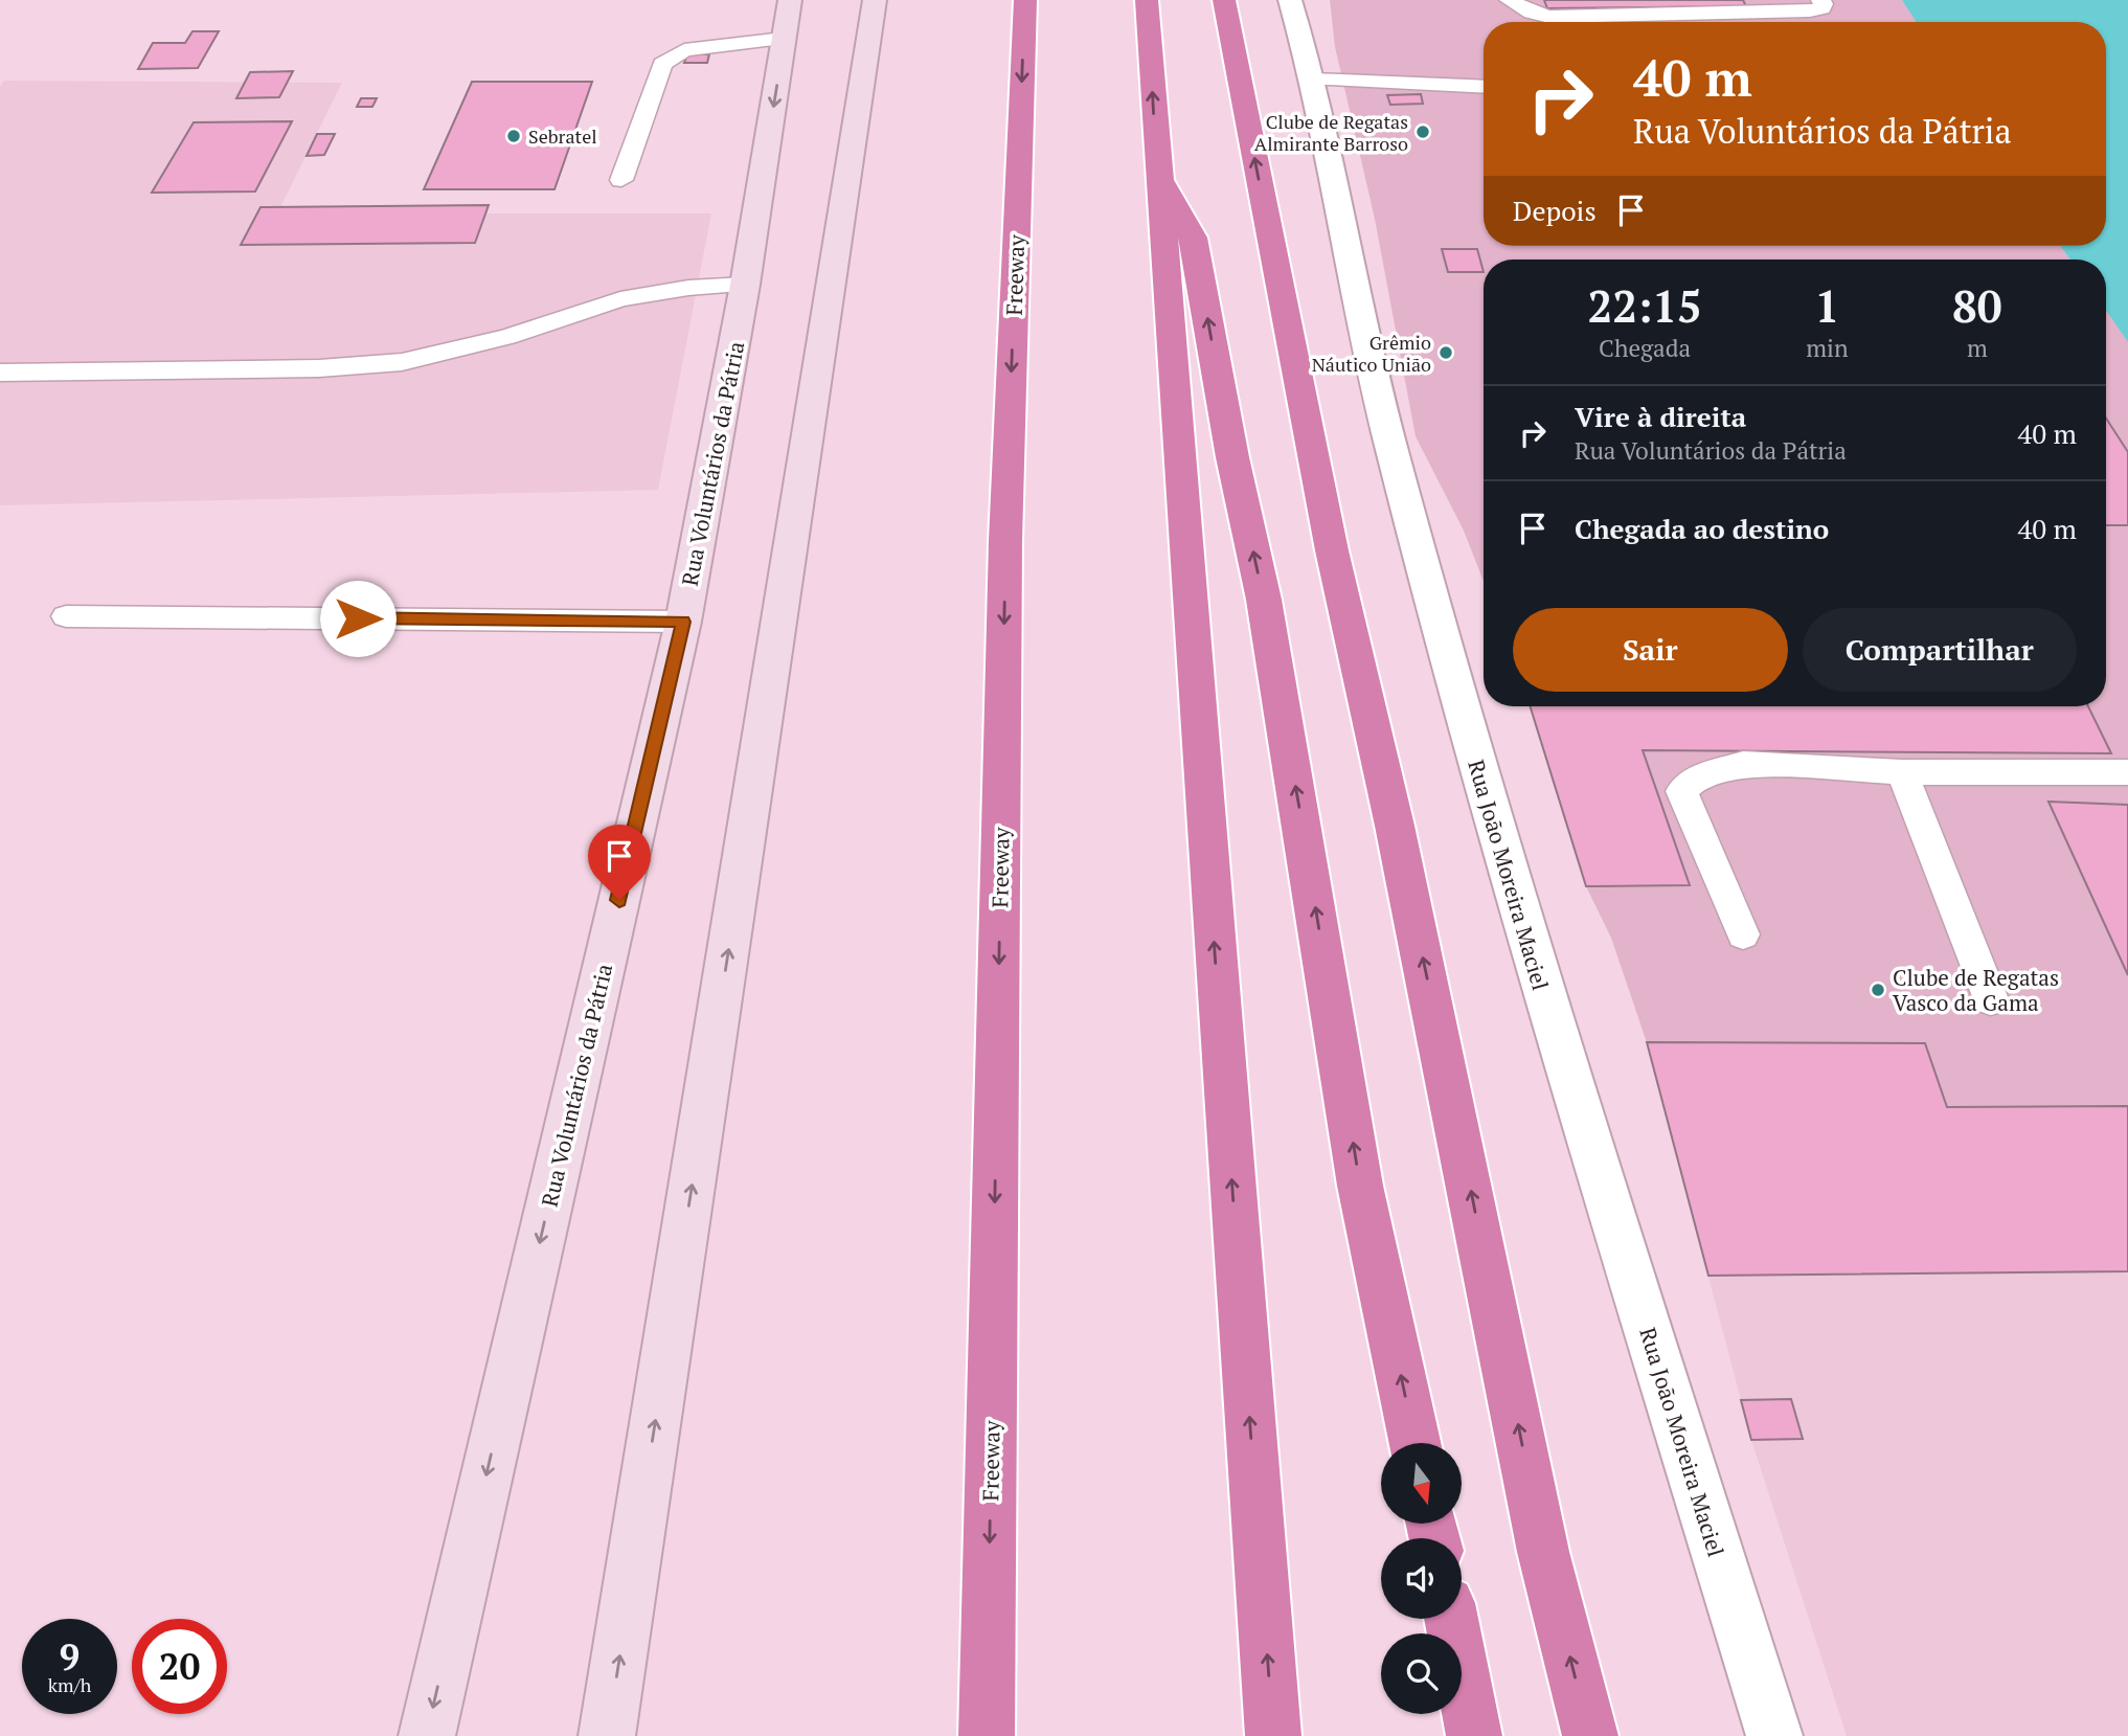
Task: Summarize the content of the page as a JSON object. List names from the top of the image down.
{
  "streets": {
    "highway": ["Freeway"],
    "main road": ["Rua Voluntários da Pátria"],
    "street": ["Rua João Moreira Maciel"]
  },
  "places": [
    "Clube de Regatas Almirante Barroso",
    "Sebratel",
    "Grêmio Náutico União",
    "Clube de Regatas Vasco da Gama"
  ],
  "north": "bottom",
  "page": {
    "turn": ["40 m", "Rua Voluntários da Pátria"],
    "then": "Depois",
    "eta": [
      "22:15",
      "Chegada",
      "1",
      "min",
      "80",
      "m"
    ],
    "list": [
      {
        "name": "Vire à direita",
        "note": "Rua Voluntários da Pátria",
        "value": "40 m"
      },
      {
        "name": "Chegada ao destino",
        "value": "40 m"
      }
    ],
    "buttons": ["Sair", "Compartilhar"],
    "speed": "9 km/h",
    "limit": "20"
  }
}
